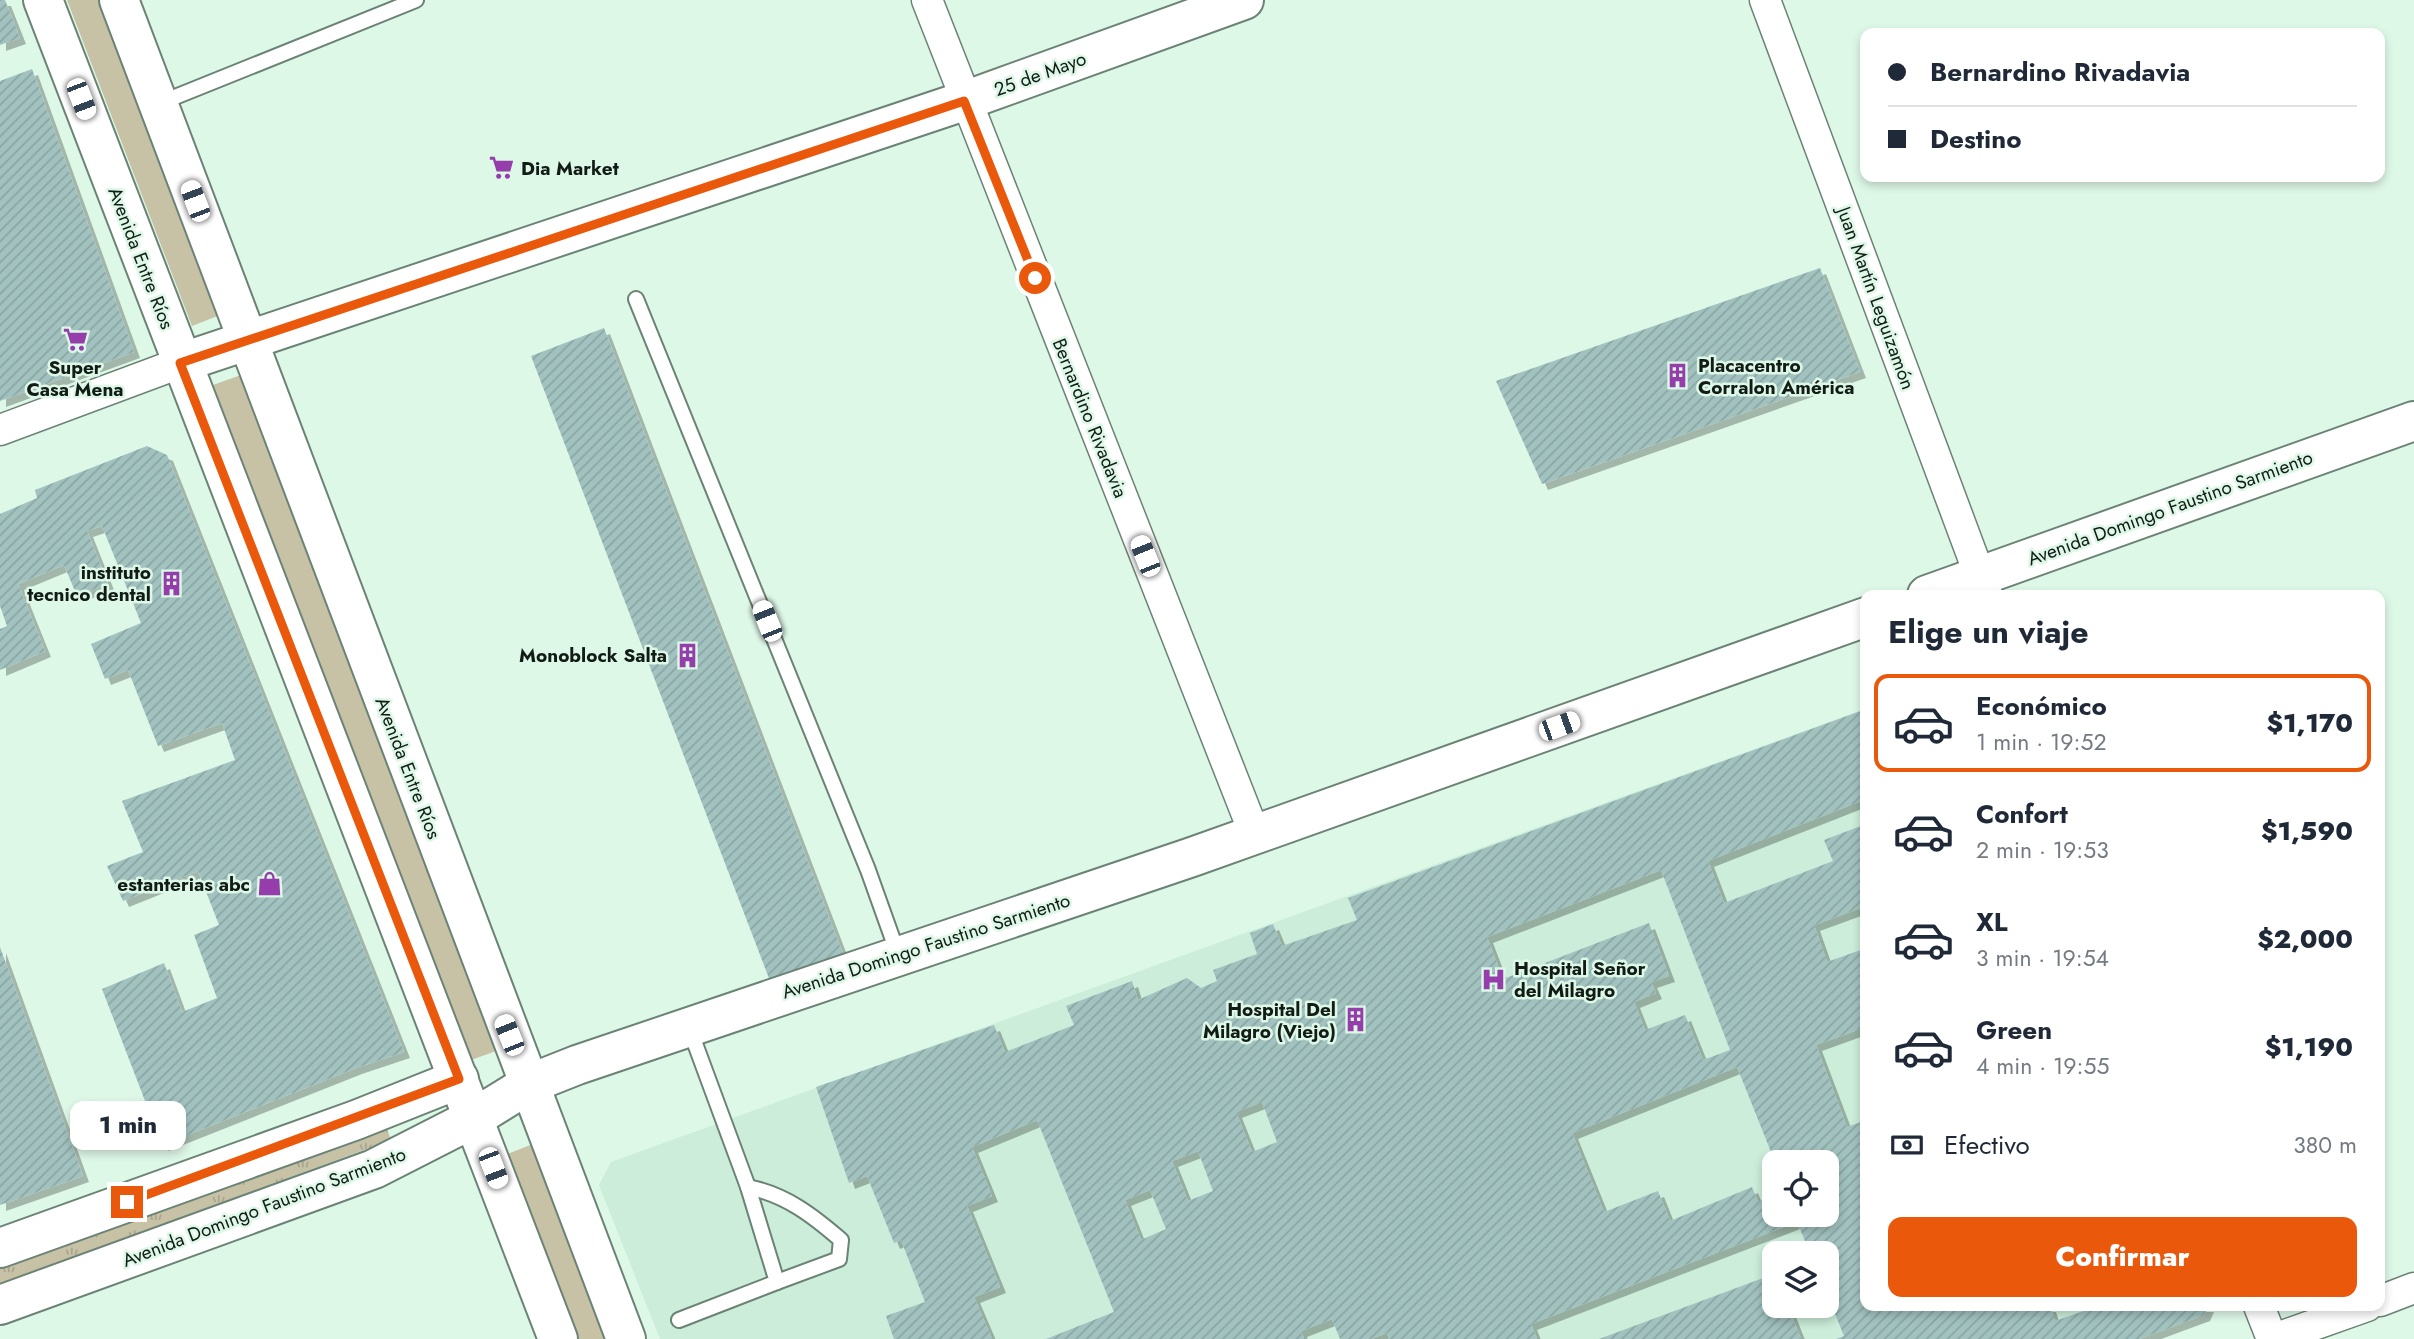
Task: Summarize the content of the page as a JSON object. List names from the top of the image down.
{
  "streets": {
    "main road": ["25 de Mayo", "Avenida Entre Ríos", "Avenida Domingo Faustino Sarmiento"],
    "street": ["Juan Martín Leguizamón", "Bernardino Rivadavia"]
  },
  "crossings": [
    ["25 de Mayo", "Avenida Entre Ríos"],
    ["25 de Mayo", "Bernardino Rivadavia"],
    ["Avenida Entre Ríos", "Avenida Domingo Faustino Sarmiento"],
    ["Juan Martín Leguizamón", "Avenida Domingo Faustino Sarmiento"],
    ["Bernardino Rivadavia", "Avenida Domingo Faustino Sarmiento"]
  ],
  "places": {
    "supermarket": ["Dia Market", "Super Casa Mena"],
    "building": [
      "Placacentro Corralon América",
      "instituto tecnico dental",
      "Monoblock Salta",
      "Hospital Del Milagro (Viejo)"
    ],
    "shop": ["estanterias abc"],
    "hospital": ["Hospital Señor del Milagro"]
  },
  "page": {
    "banner": ["Bernardino Rivadavia", "Destino"],
    "heading": "Elige un viaje",
    "list": [
      {
        "name": "Económico",
        "note": "1 min · 19:52",
        "value": "$1,170"
      },
      {
        "name": "Confort",
        "note": "2 min · 19:53",
        "value": "$1,590"
      },
      {
        "name": "XL",
        "note": "3 min · 19:54",
        "value": "$2,000"
      },
      {
        "name": "Green",
        "note": "4 min · 19:55",
        "value": "$1,190"
      }
    ],
    "bubble": "1 min",
    "pay": ["Efectivo", "380 m"],
    "buttons": "Confirmar"
  }
}
